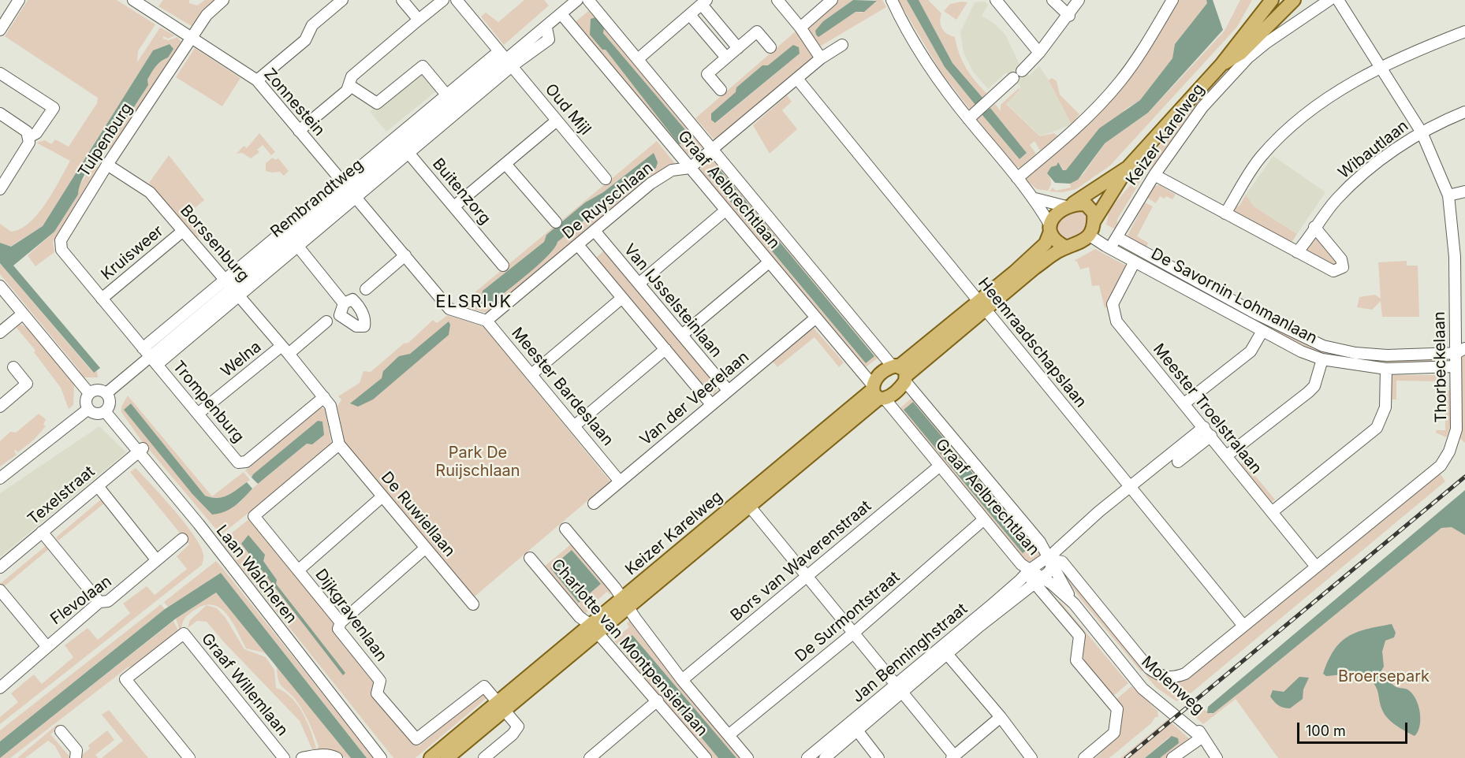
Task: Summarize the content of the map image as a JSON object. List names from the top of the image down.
{
  "streets": {
    "main road": ["Keizer Karelweg"],
    "street": [
      "Zonnestein",
      "Oud Mijl",
      "Tulpenburg",
      "Wibautlaan",
      "Graaf Aelbrechtlaan",
      "Buitenzorg",
      "Rembrandtweg",
      "De Ruyschlaan",
      "Borssenburg",
      "Kruisweer",
      "De Savornin Lohmanlaan",
      "Van IJsselsteinlaan",
      "Heemraadschapslaan",
      "Welna",
      "Thorbeckelaan",
      "Meester Bardeslaan",
      "Van der Veerelaan",
      "Trompenburg",
      "Meester Troelstralaan",
      "Texelstraat",
      "De Ruwiellaan",
      "Bors van Waverenstraat",
      "Laan Walcheren",
      "Flevolaan",
      "Dijkgravenlaan",
      "De Surmontstraat",
      "Charlotte van Montpensierlaan",
      "Jan Benninghstraat",
      "Graaf Willemlaan",
      "Molenweg"
    ]
  },
  "crossings": [
    ["Zonnestein", "Tulpenburg"],
    ["Zonnestein", "Rembrandtweg"],
    ["Zonnestein", "De Ruyschlaan"],
    ["Zonnestein", "Meester Bardeslaan"],
    ["Oud Mijl", "Rembrandtweg"],
    ["Keizer Karelweg", "Graaf Aelbrechtlaan"],
    ["Keizer Karelweg", "De Savornin Lohmanlaan"],
    ["Keizer Karelweg", "Dijkgravenlaan"],
    ["Keizer Karelweg", "Charlotte van Montpensierlaan"],
    ["Tulpenburg", "Borssenburg"],
    ["Tulpenburg", "Kruisweer"],
    ["Tulpenburg", "Trompenburg"],
    ["Wibautlaan", "Thorbeckelaan"],
    ["Graaf Aelbrechtlaan", "Rembrandtweg"],
    ["Graaf Aelbrechtlaan", "De Ruyschlaan"],
    ["Graaf Aelbrechtlaan", "Thorbeckelaan"],
    ["Graaf Aelbrechtlaan", "Van der Veerelaan"],
    ["Graaf Aelbrechtlaan", "Bors van Waverenstraat"],
    ["Graaf Aelbrechtlaan", "De Surmontstraat"],
    ["Graaf Aelbrechtlaan", "Jan Benninghstraat"],
    ["Graaf Aelbrechtlaan", "Molenweg"],
    ["Buitenzorg", "Rembrandtweg"],
    ["Rembrandtweg", "Borssenburg"],
    ["Rembrandtweg", "Trompenburg"],
    ["Rembrandtweg", "Laan Walcheren"],
    ["De Ruyschlaan", "Van IJsselsteinlaan"],
    ["De Ruyschlaan", "Heemraadschapslaan"],
    ["De Ruyschlaan", "Meester Bardeslaan"],
    ["Borssenburg", "Kruisweer"],
    ["Borssenburg", "Welna"],
    ["Borssenburg", "Trompenburg"],
    ["Borssenburg", "De Ruwiellaan"],
    ["Borssenburg", "Dijkgravenlaan"],
    ["Kruisweer", "Trompenburg"],
    ["De Savornin Lohmanlaan", "Thorbeckelaan"],
    ["De Savornin Lohmanlaan", "Meester Troelstralaan"],
    ["Van IJsselsteinlaan", "Van der Veerelaan"],
    ["Heemraadschapslaan", "Thorbeckelaan"],
    ["Welna", "Trompenburg"],
    ["Thorbeckelaan", "Meester Troelstralaan"],
    ["Meester Bardeslaan", "Van der Veerelaan"],
    ["Texelstraat", "Laan Walcheren"],
    ["De Ruwiellaan", "Dijkgravenlaan"],
    ["Bors van Waverenstraat", "Charlotte van Montpensierlaan"],
    ["De Surmontstraat", "Charlotte van Montpensierlaan"],
    ["Jan Benninghstraat", "Molenweg"]
  ],
  "districts": ["ELSRIJK"],
  "parks": ["Park De Ruijschlaan", "Broersepark"],
  "scale_bar": "100 m"
}
